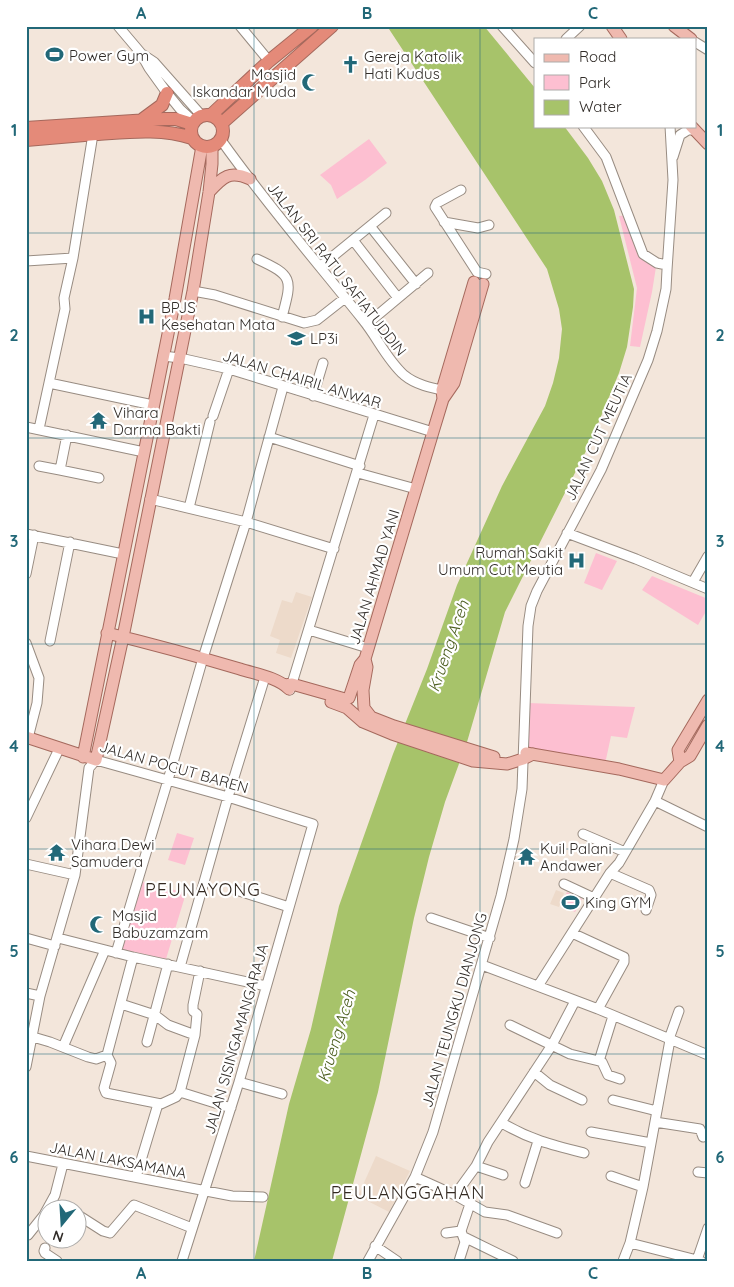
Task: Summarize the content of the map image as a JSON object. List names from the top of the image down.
{
  "streets": {
    "main road": ["JALAN AHMAD YANI", "JALAN POCUT BAREN"],
    "street": [
      "JALAN SRI RATU SAFIATUDDIN",
      "JALAN CHAIRIL ANWAR",
      "JALAN CUT MEUTIA",
      "JALAN TEUNGKU DIANJONG",
      "JALAN SISINGAMANGARAJA",
      "JALAN LAKSAMANA"
    ]
  },
  "crossings": [
    ["JALAN SRI RATU SAFIATUDDIN", "JALAN AHMAD YANI"],
    ["JALAN CHAIRIL ANWAR", "JALAN AHMAD YANI"],
    ["JALAN CUT MEUTIA", "JALAN TEUNGKU DIANJONG"],
    ["JALAN POCUT BAREN", "JALAN SISINGAMANGARAJA"],
    ["JALAN SISINGAMANGARAJA", "JALAN LAKSAMANA"]
  ],
  "districts": ["PEUNAYONG", "PEULANGGAHAN"],
  "water": ["Krueng Aceh"],
  "places": {
    "sports": ["Power Gym", "King GYM"],
    "church": ["Gereja Katolik Hati Kudus"],
    "mosque": ["Masjid Iskandar Muda", "Masjid Babuzamzam"],
    "hospital": ["BPJS Kesehatan Mata", "Rumah Sakit Umum Cut Meutia"],
    "school or university": ["LP3i"],
    "temple": ["Vihara Darma Bakti", "Vihara Dewi Samudera", "Kuil Palani Andawer"]
  },
  "legend": ["Road", "Park", "Water"],
  "north": "bottom",
  "grid": {
    "columns": ["A", "B", "C"],
    "rows": [
      "1",
      "2",
      "3",
      "4",
      "5",
      "6"
    ]
  }
}
